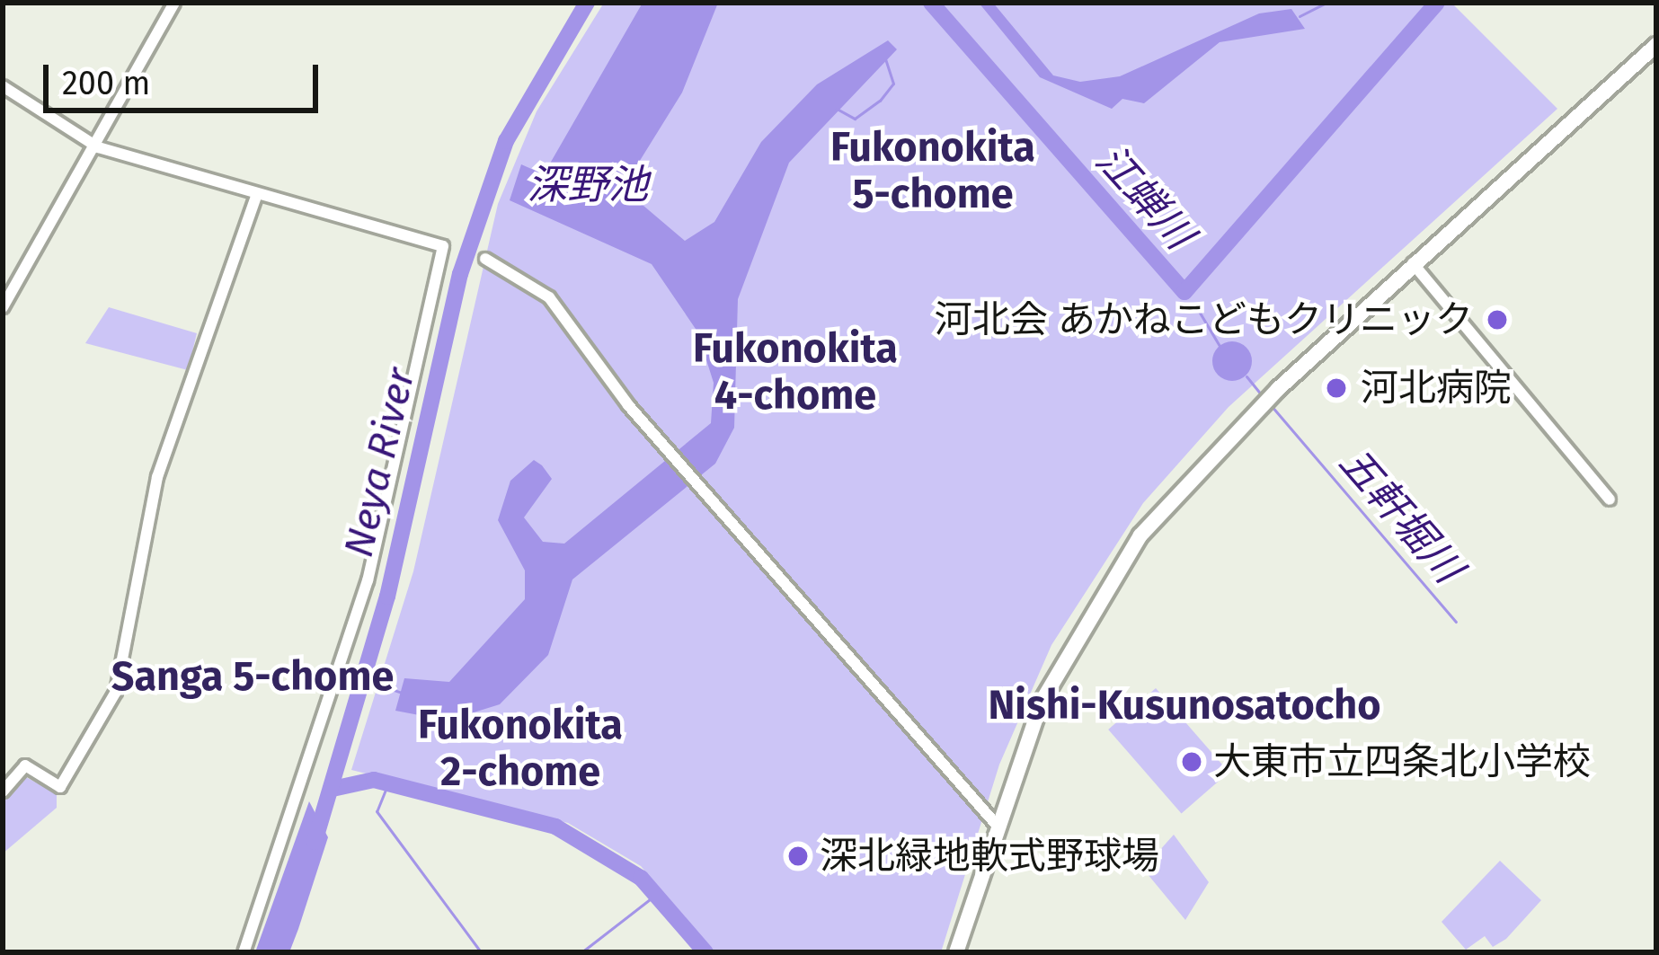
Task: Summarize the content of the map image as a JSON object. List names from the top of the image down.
{
  "districts": [
    "Fukonokita 5-chome",
    "Fukonokita 4-chome",
    "Sanga 5-chome",
    "Nishi-Kusunosatocho",
    "Fukonokita 2-chome"
  ],
  "water": [
    "深野池",
    "江蝉川",
    "Neya River",
    "五軒堀川"
  ],
  "places": [
    "河北会 あかねこどもクリニック",
    "河北病院",
    "大東市立四条北小学校",
    "深北緑地軟式野球場"
  ],
  "scale_bar": "200 m"
}
